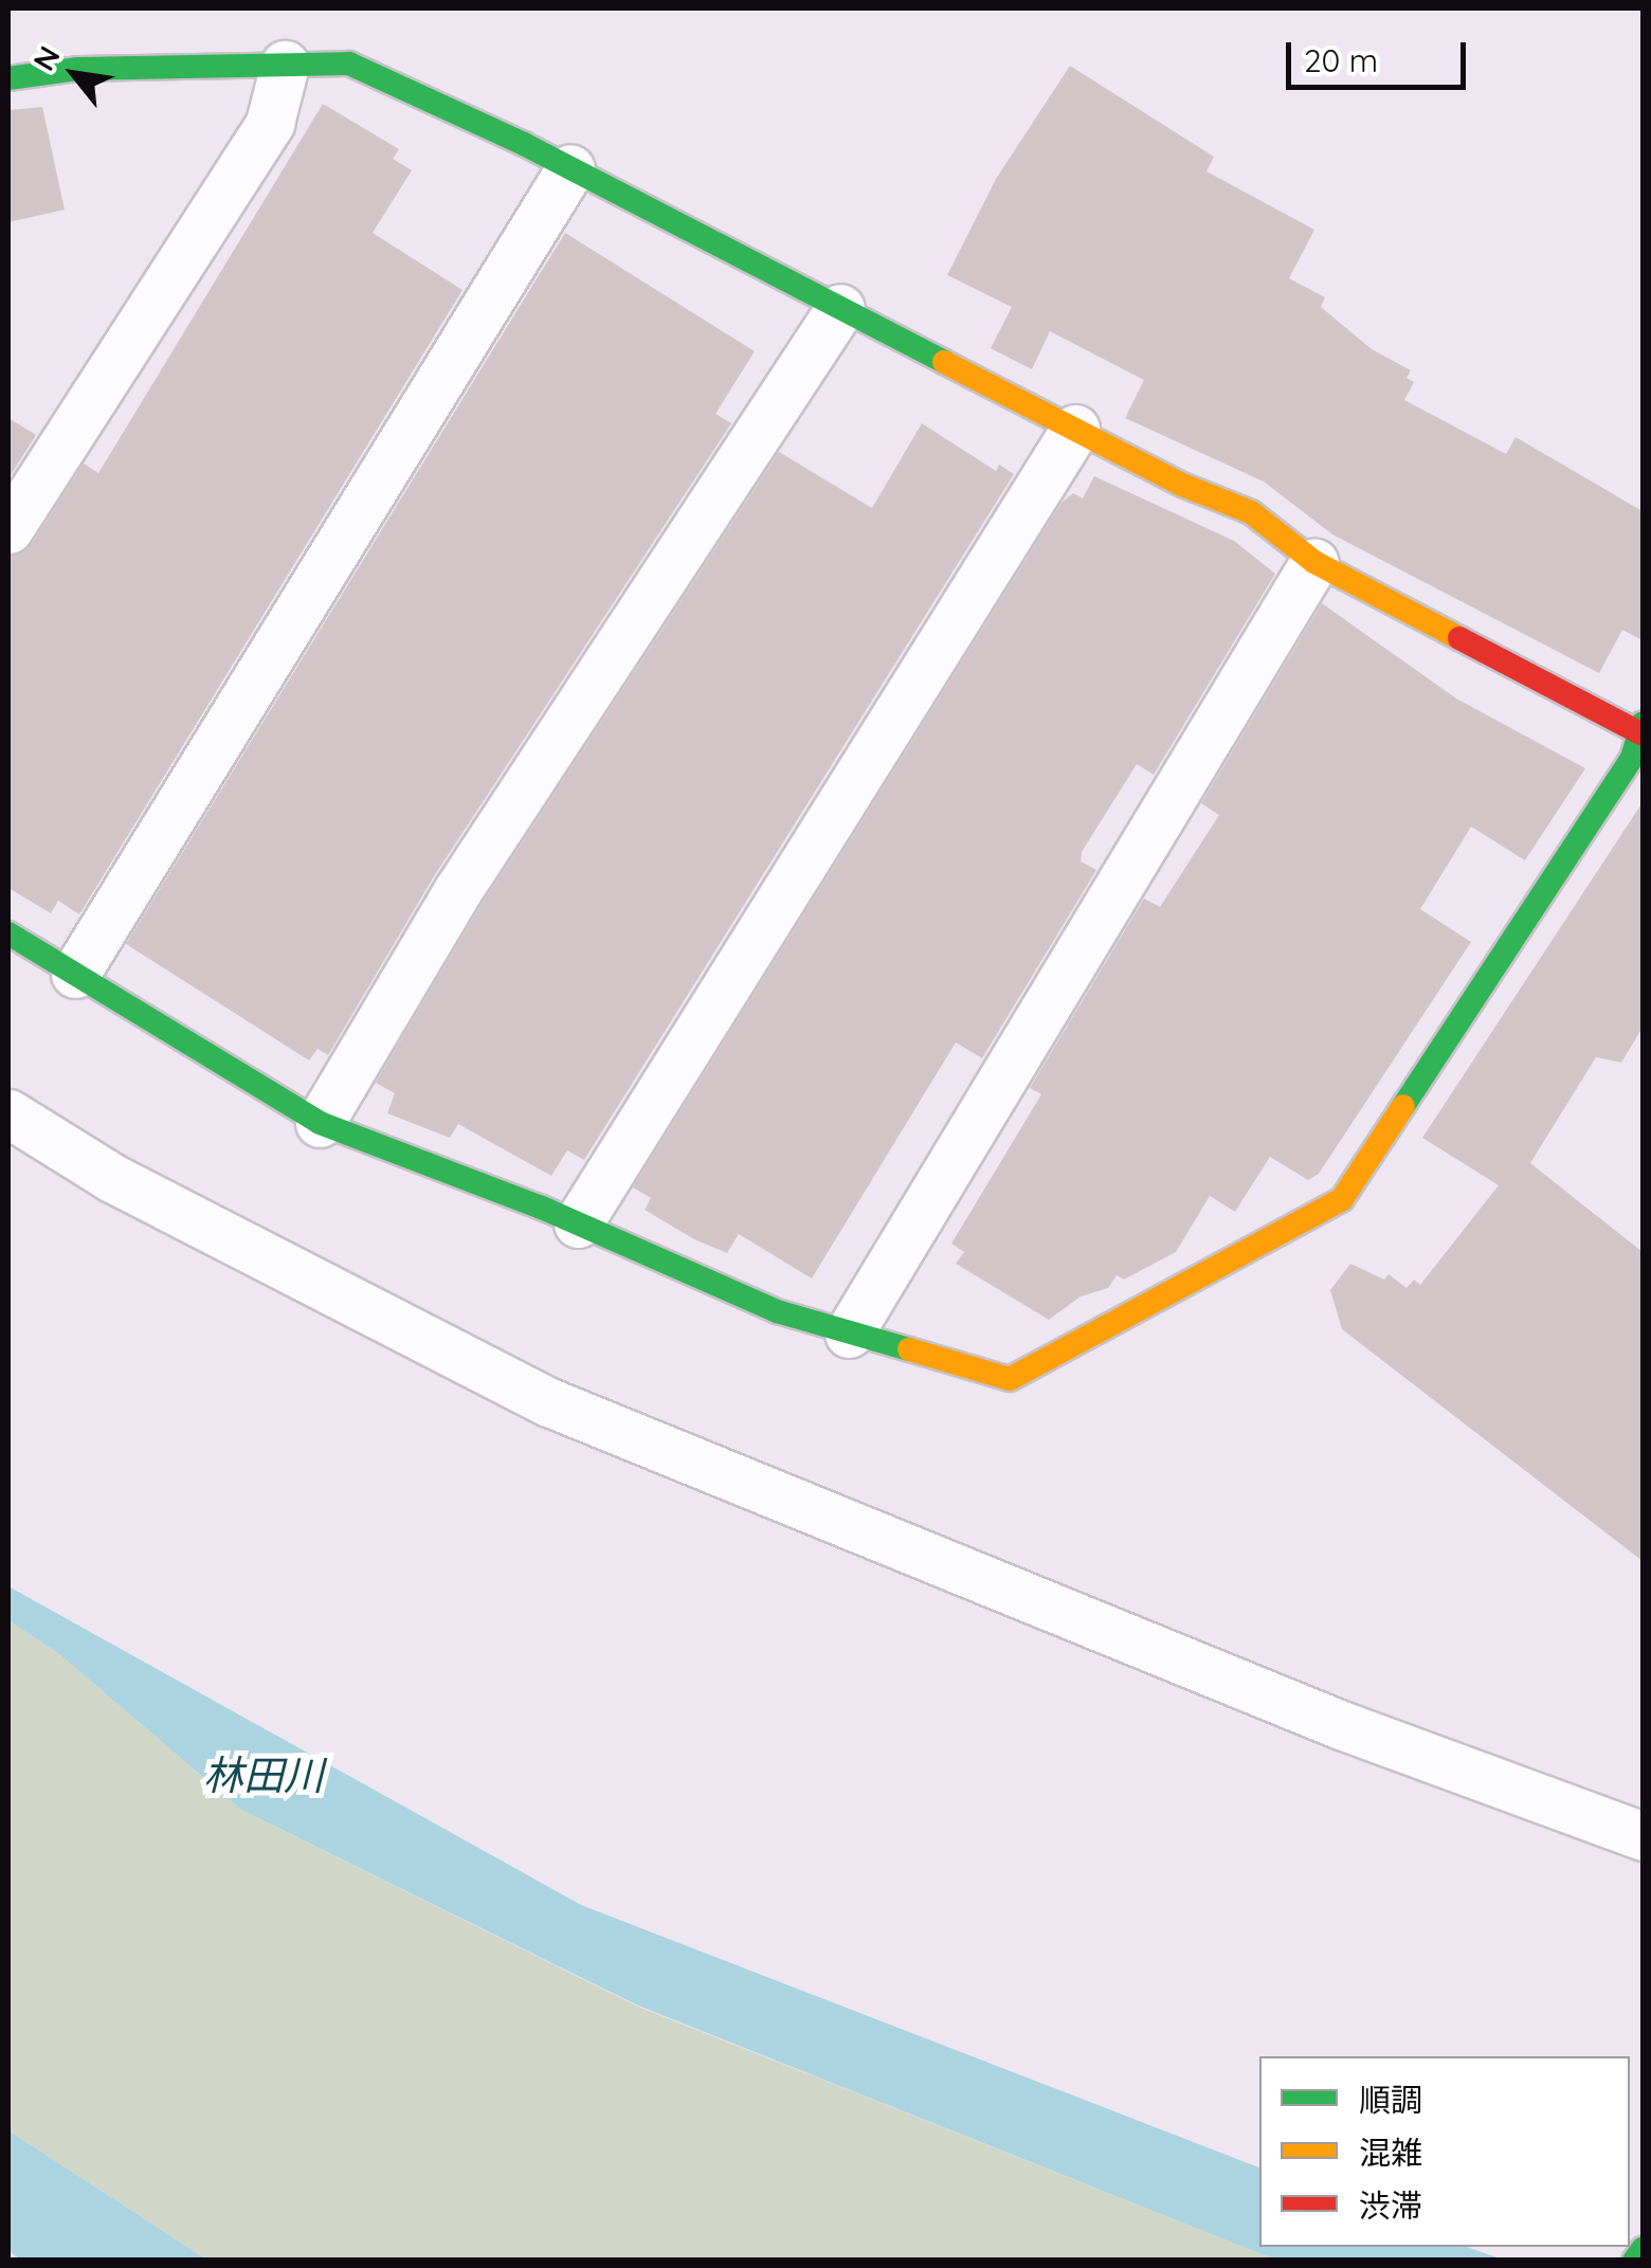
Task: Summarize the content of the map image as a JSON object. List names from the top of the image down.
{
  "water": ["林田川"],
  "legend": ["順調", "混雑", "渋滞"],
  "scale_bar": "20 m",
  "north": "top left"
}
